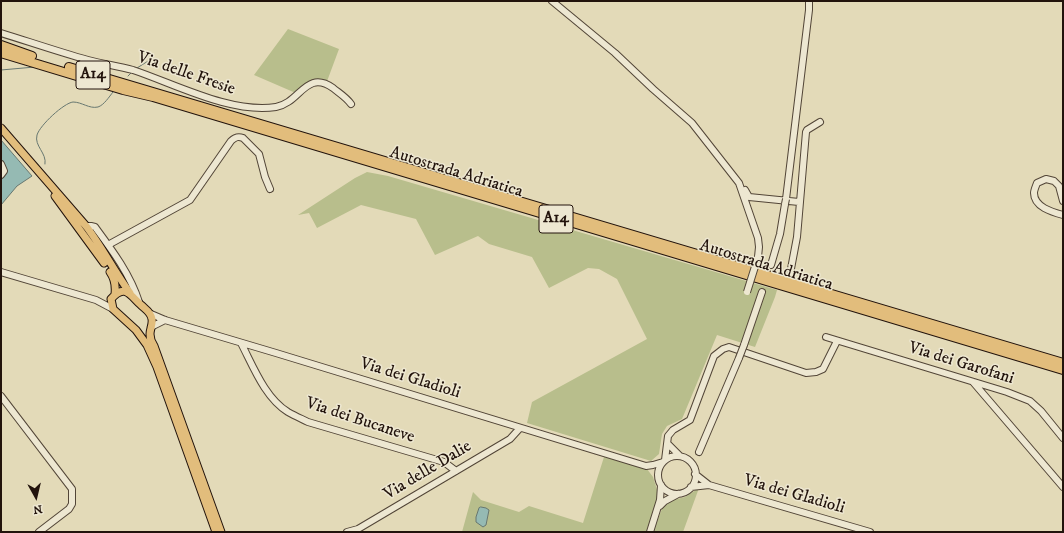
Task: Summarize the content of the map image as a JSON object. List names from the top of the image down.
{
  "streets": {
    "highway": ["A14", "Autostrada Adriatica"],
    "street": [
      "Via delle Fresie",
      "Via dei Garofani",
      "Via dei Gladioli",
      "Via dei Bucaneve",
      "Via delle Dalie"
    ]
  },
  "crossings": [
    ["A14", "Autostrada Adriatica"],
    ["Via dei Gladioli", "Via dei Bucaneve"],
    ["Via dei Gladioli", "Via delle Dalie"],
    ["Via dei Bucaneve", "Via delle Dalie"]
  ],
  "north": "bottom"
}
